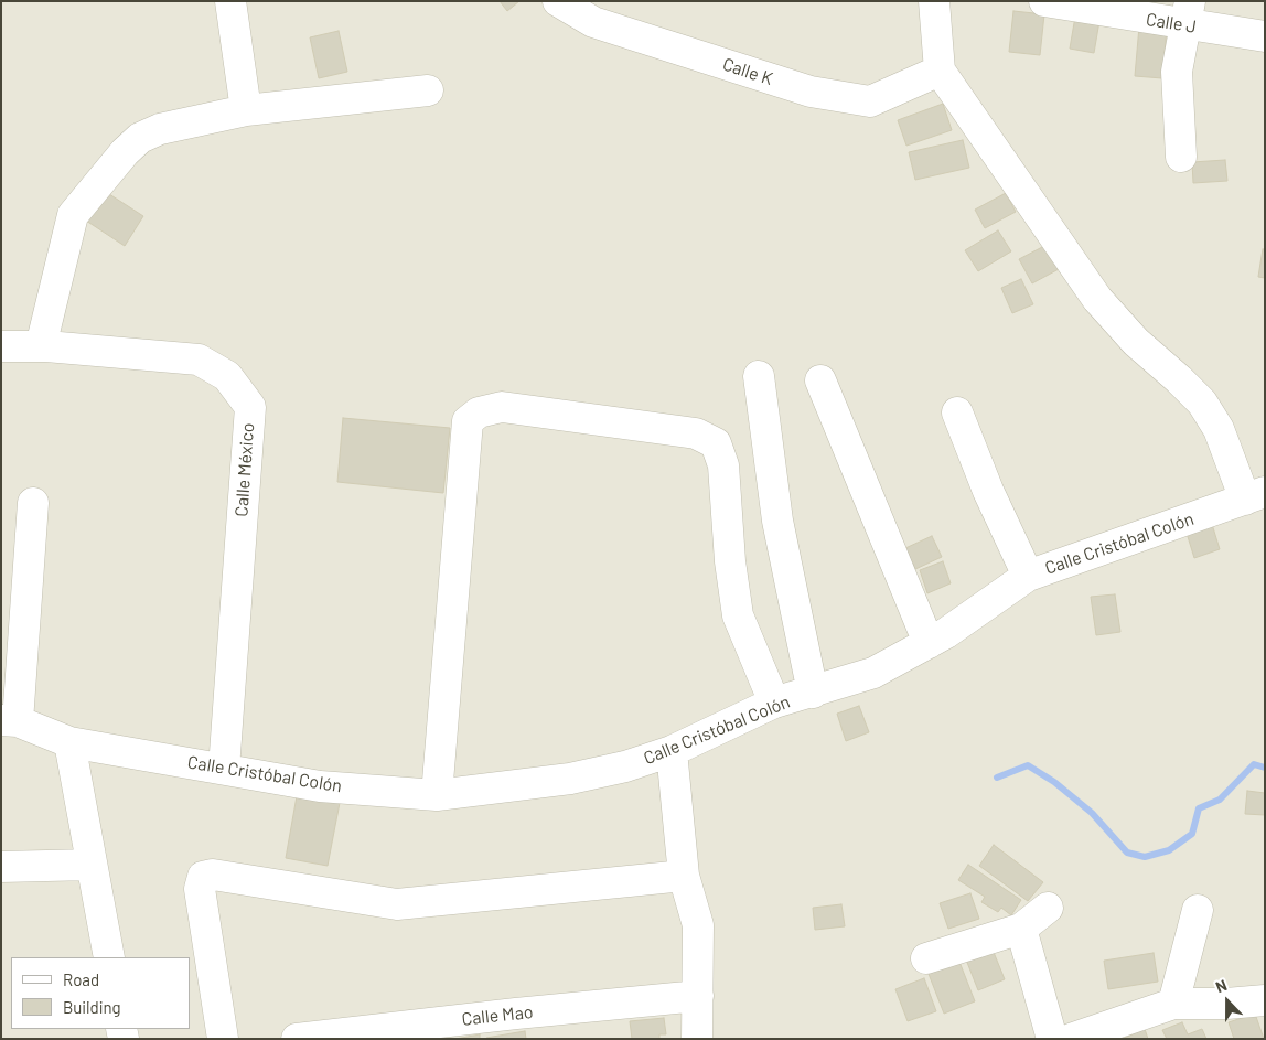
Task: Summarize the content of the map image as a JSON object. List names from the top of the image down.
{
  "streets": {
    "street": [
      "Calle J",
      "Calle K",
      "Calle México",
      "Calle Cristóbal Colón",
      "Calle Mao"
    ]
  },
  "crossings": [
    ["Calle México", "Calle Cristóbal Colón"]
  ],
  "legend": ["Road", "Building"],
  "north": "top"
}
